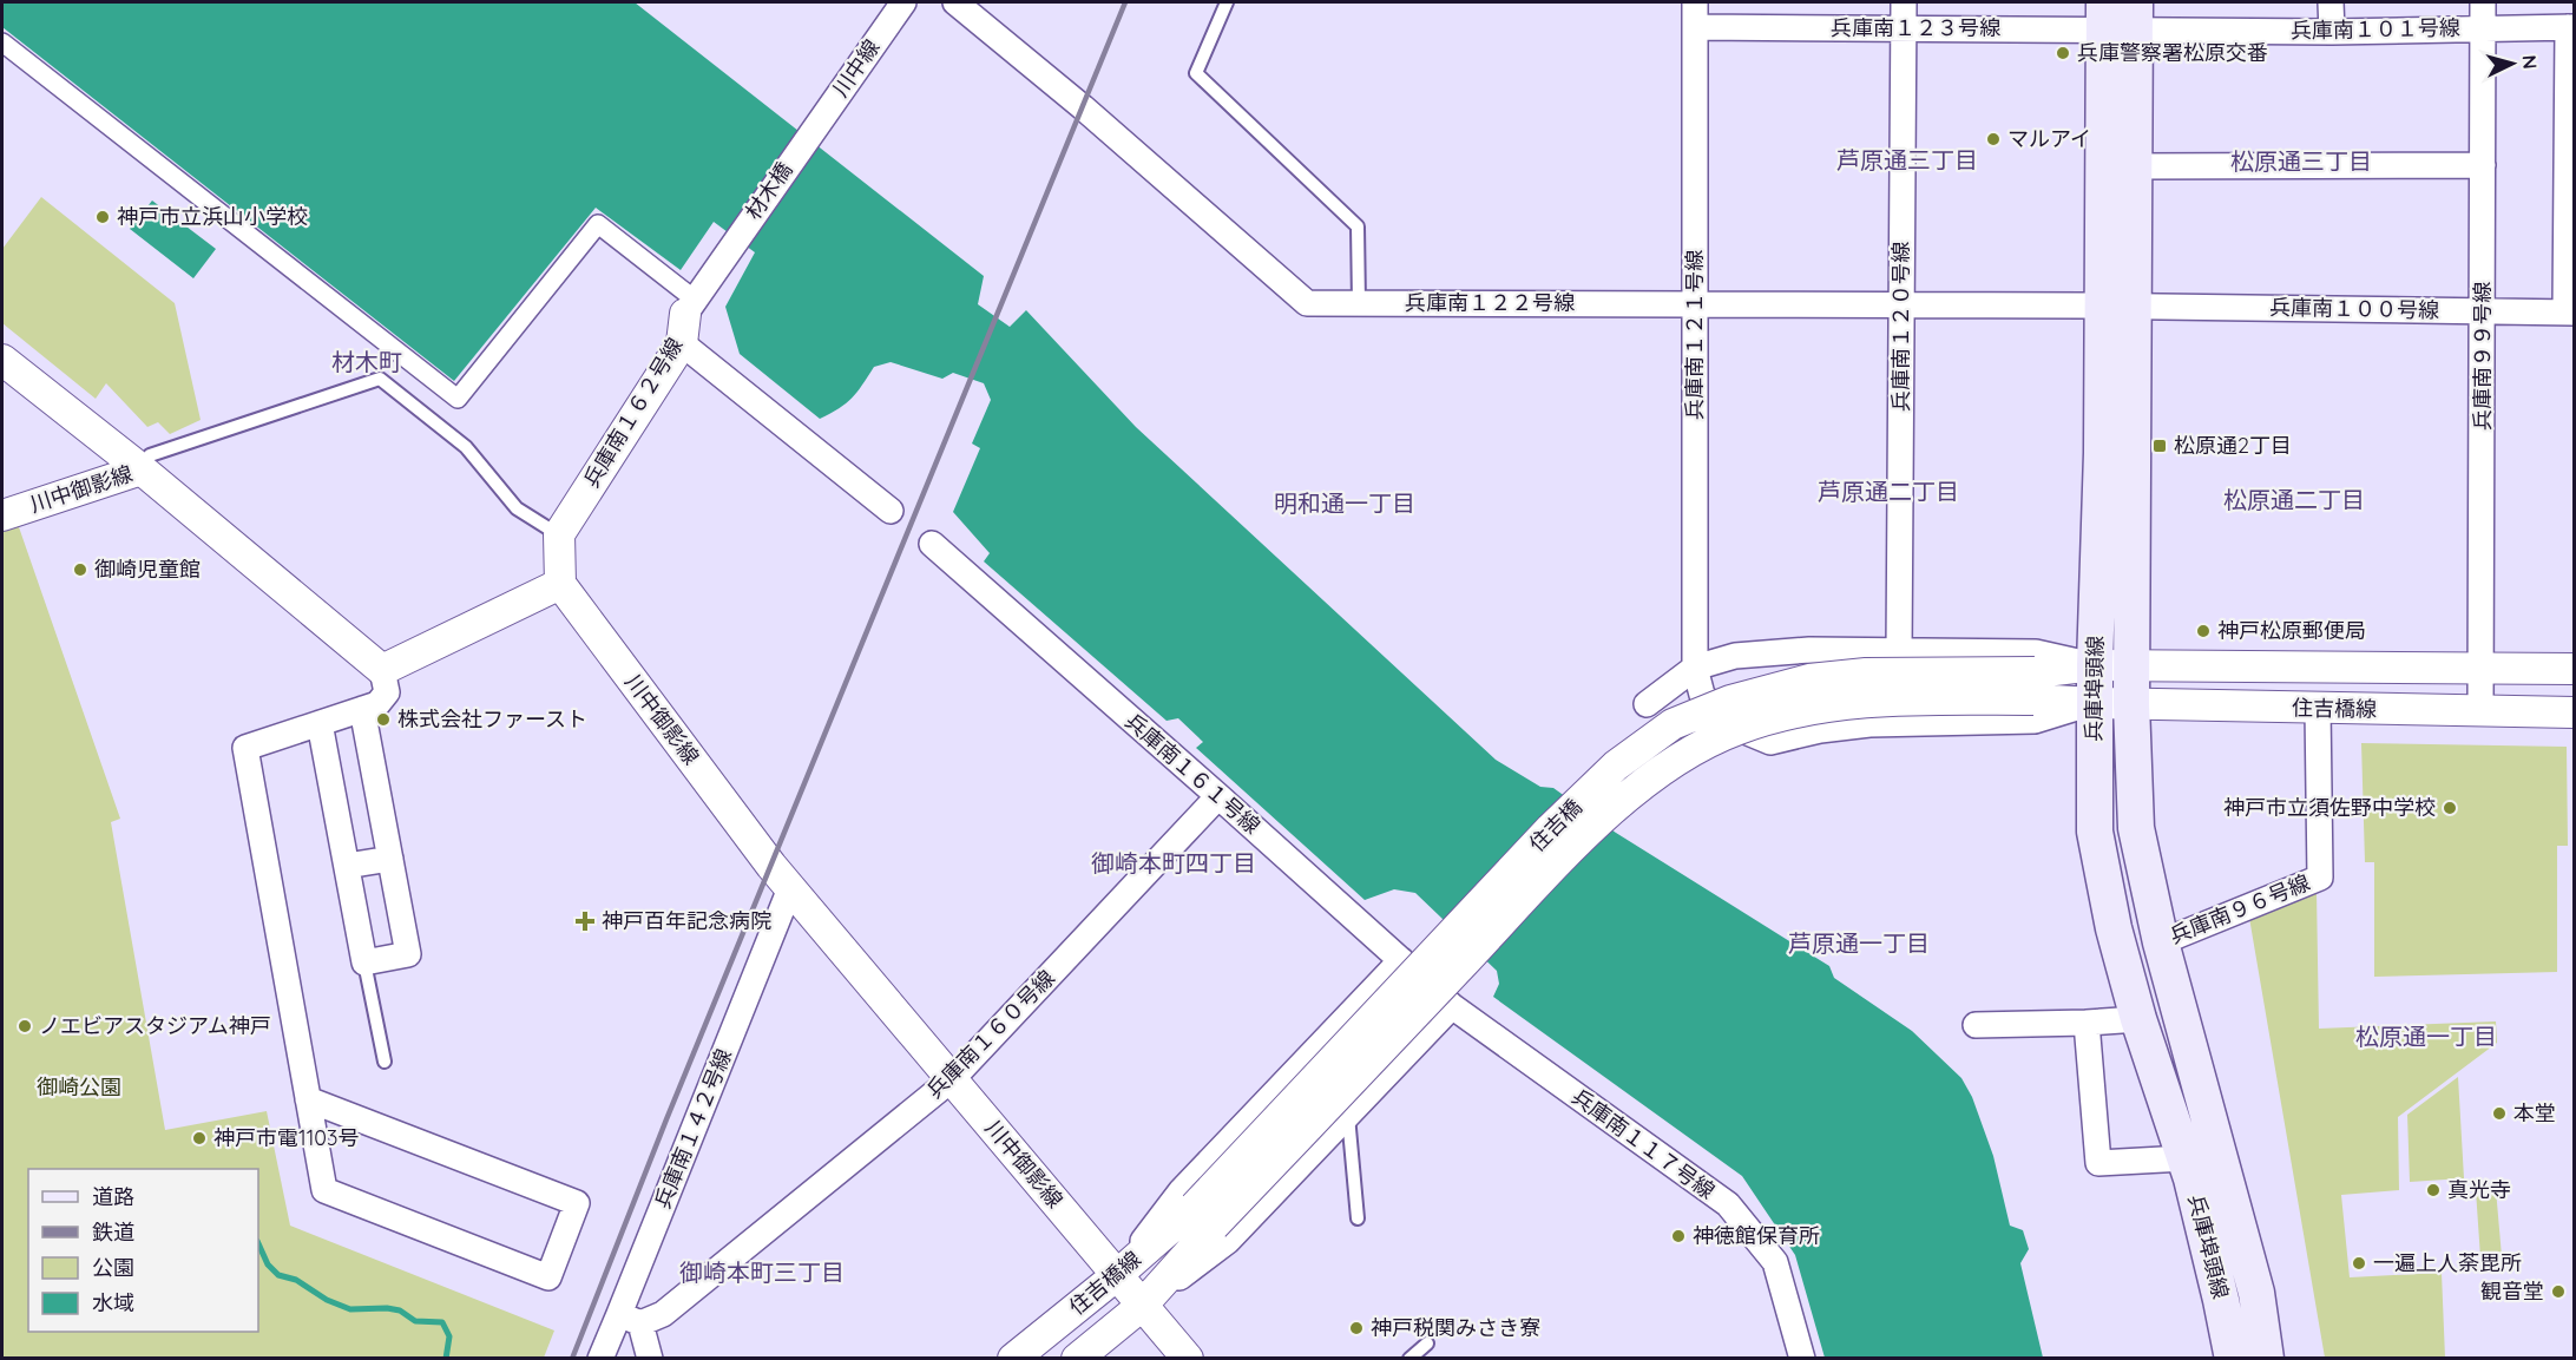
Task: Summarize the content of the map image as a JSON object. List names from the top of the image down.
{
  "streets": {
    "main road": ["兵庫埠頭線"],
    "street": [
      "兵庫南１２３号線",
      "兵庫南１０１号線",
      "川中線",
      "材木橋",
      "兵庫南１２２号線",
      "兵庫南１００号線",
      "兵庫南１２０号線",
      "兵庫南１２１号線",
      "兵庫南９９号線",
      "兵庫南１６２号線",
      "川中御影線",
      "住吉橋線",
      "兵庫南１６１号線",
      "住吉橋",
      "兵庫南９６号線",
      "兵庫南１６０号線",
      "兵庫南１４２号線",
      "兵庫南１１７号線"
    ]
  },
  "crossings": [
    ["兵庫南１２３号線", "兵庫南１０１号線"],
    ["兵庫南１２３号線", "兵庫南１２０号線"],
    ["兵庫南１２３号線", "兵庫南１２１号線"],
    ["兵庫南１２３号線", "兵庫埠頭線"],
    ["兵庫南１０１号線", "兵庫南９９号線"],
    ["兵庫南１０１号線", "兵庫埠頭線"],
    ["川中線", "材木橋"],
    ["材木橋", "兵庫南１６２号線"],
    ["兵庫南１２２号線", "兵庫南１００号線"],
    ["兵庫南１２２号線", "兵庫南１２０号線"],
    ["兵庫南１２２号線", "兵庫南１２１号線"],
    ["兵庫南１２２号線", "兵庫埠頭線"],
    ["兵庫南１００号線", "兵庫南９９号線"],
    ["兵庫南１００号線", "兵庫埠頭線"],
    ["兵庫南９９号線", "住吉橋線"],
    ["川中御影線", "住吉橋線"],
    ["川中御影線", "兵庫南１６０号線"],
    ["川中御影線", "兵庫南１４２号線"],
    ["兵庫埠頭線", "住吉橋線"],
    ["兵庫埠頭線", "兵庫南９６号線"],
    ["住吉橋線", "住吉橋"],
    ["住吉橋線", "兵庫南９６号線"],
    ["兵庫南１６１号線", "兵庫南１６０号線"],
    ["兵庫南１６１号線", "兵庫南１１７号線"],
    ["兵庫南１６０号線", "兵庫南１４２号線"]
  ],
  "districts": [
    "芦原通三丁目",
    "松原通三丁目",
    "材木町",
    "芦原通二丁目",
    "松原通二丁目",
    "明和通一丁目",
    "御崎本町四丁目",
    "芦原通一丁目",
    "松原通一丁目",
    "御崎本町三丁目"
  ],
  "parks": ["御崎公園"],
  "places": {
    "other": [
      "兵庫警察署松原交番",
      "マルアイ",
      "神戸市立浜山小学校",
      "御崎児童館",
      "神戸松原郵便局",
      "株式会社ファースト",
      "神戸市立須佐野中学校",
      "ノエビアスタジアム神戸",
      "本堂",
      "神戸市電1103号",
      "真光寺",
      "神徳館保育所",
      "一遍上人荼毘所",
      "観音堂",
      "神戸税関みさき寮"
    ],
    "transit": ["松原通2丁目"],
    "health": ["神戸百年記念病院"]
  },
  "legend": [
    "道路",
    "鉄道",
    "公園",
    "水域"
  ],
  "north": "right"
}
